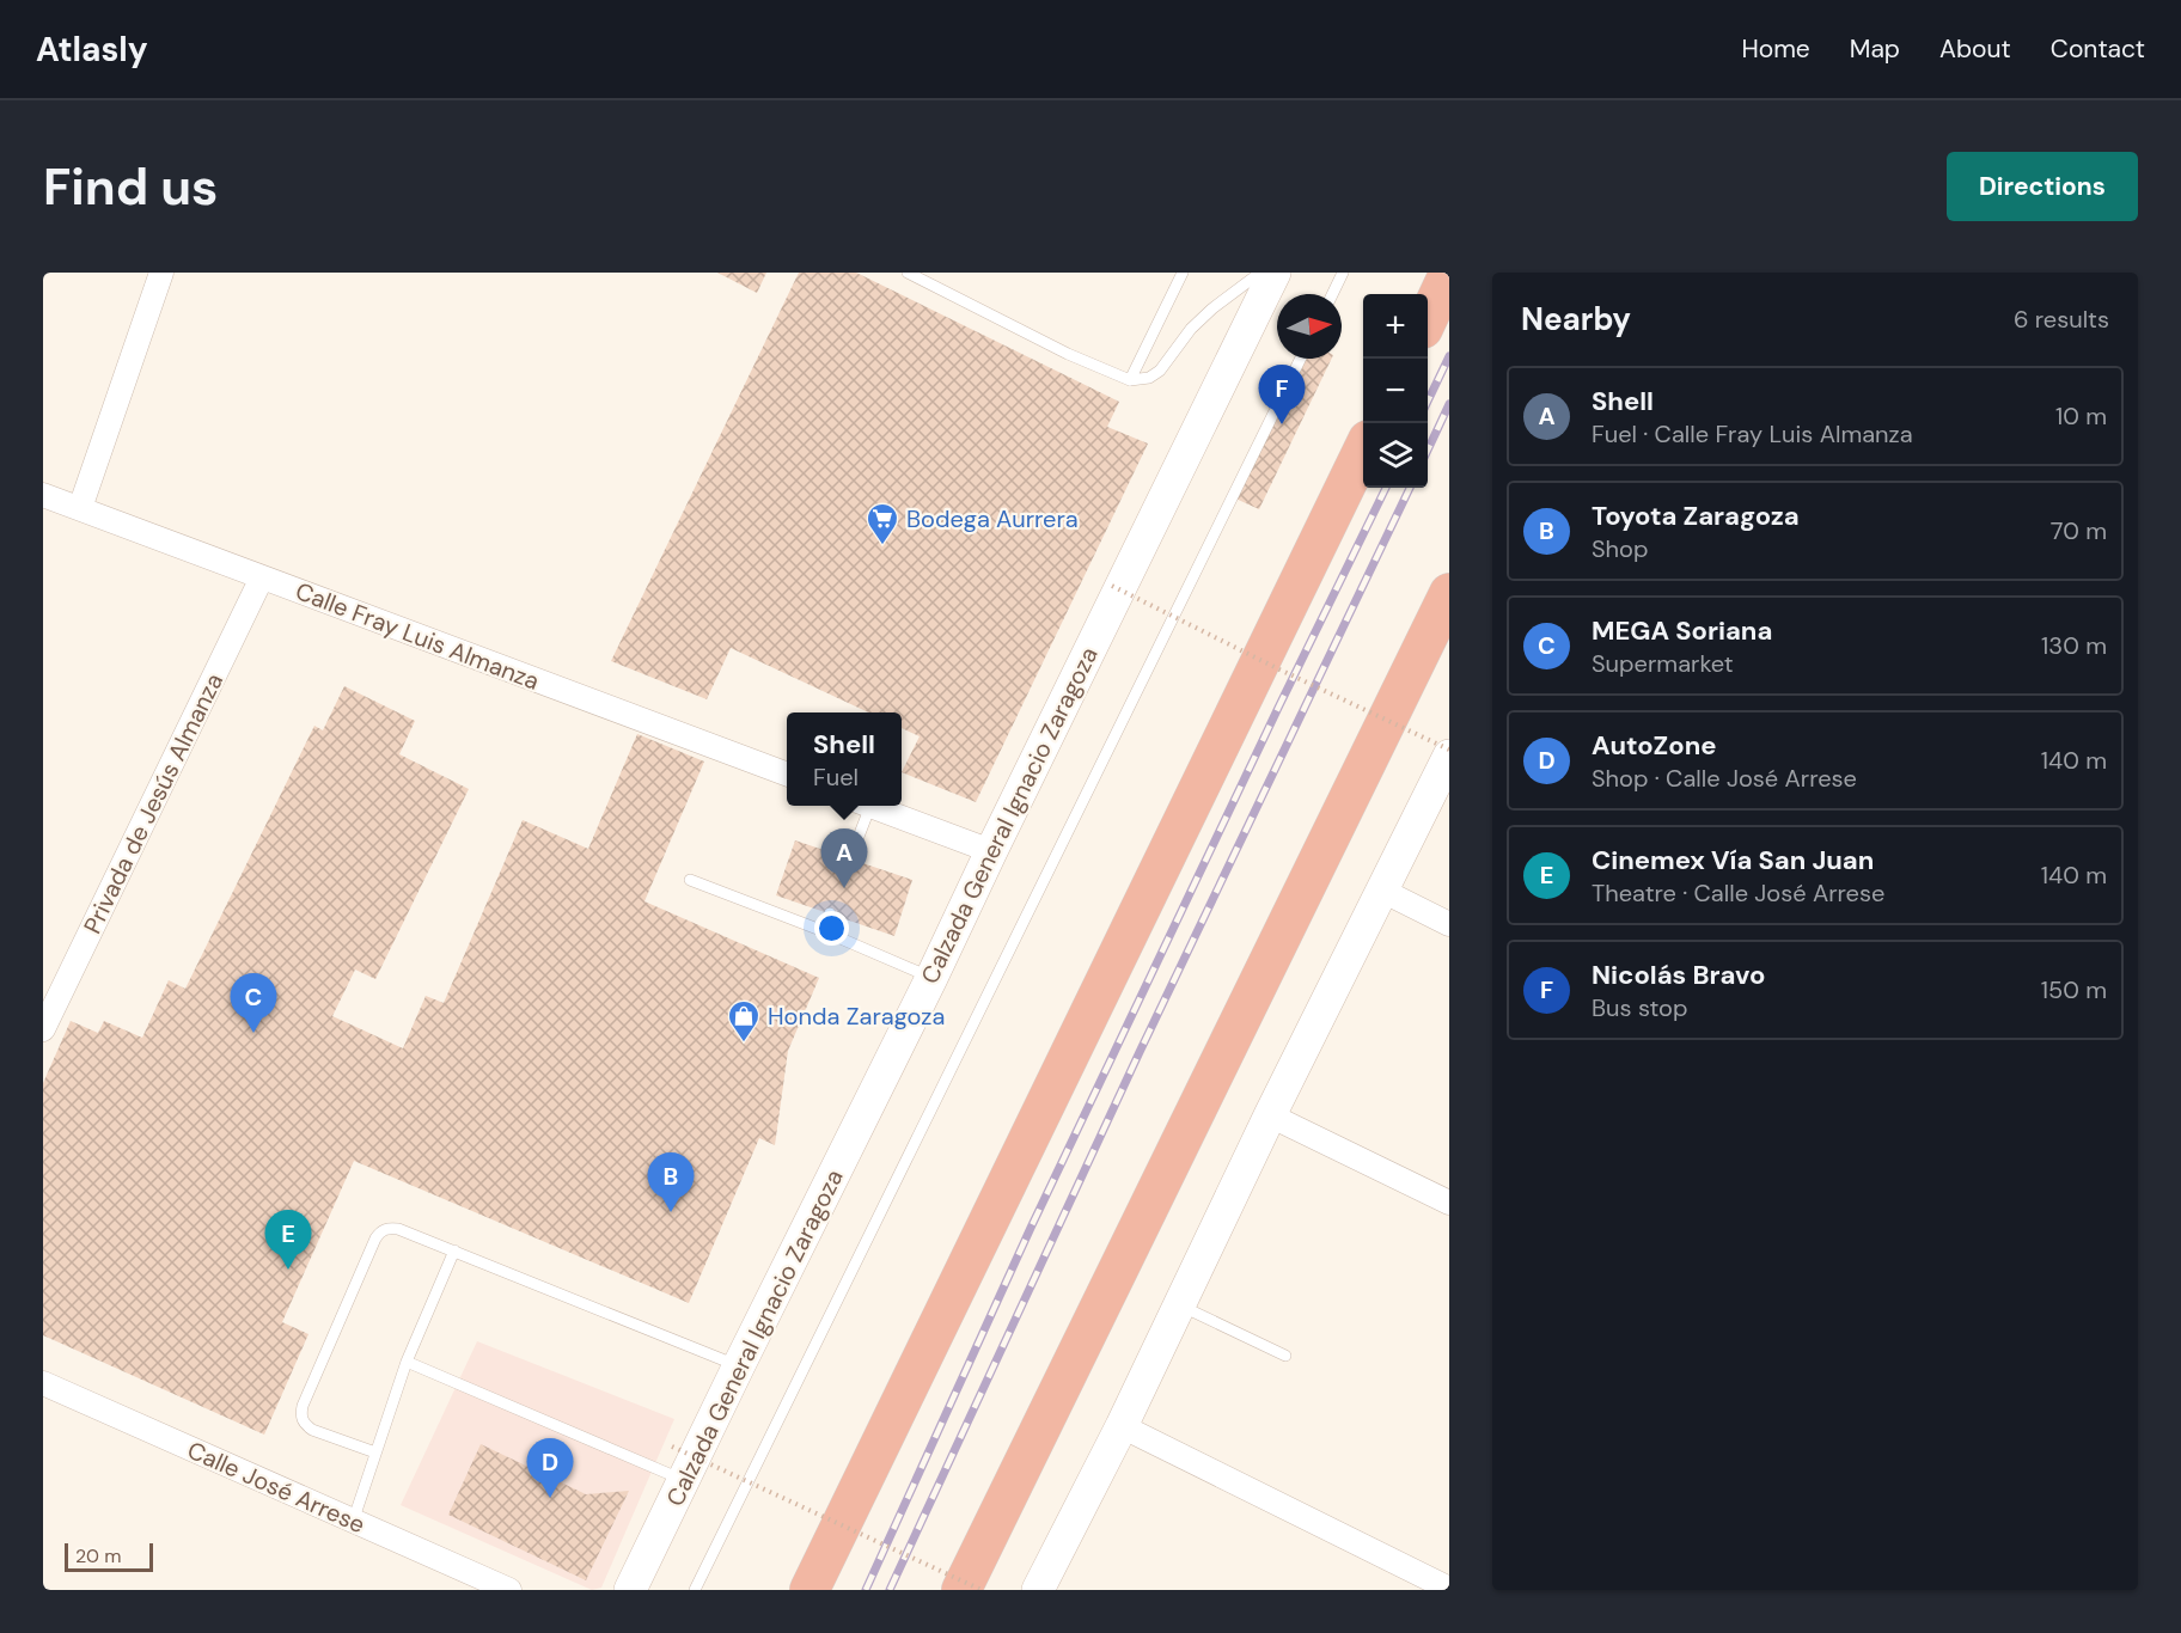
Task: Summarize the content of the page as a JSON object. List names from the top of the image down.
{
  "streets": {
    "main road": ["Calzada General Ignacio Zaragoza"],
    "street": ["Calle Fray Luis Almanza", "Privada de Jesús Almanza", "Calle José Arrese"]
  },
  "crossings": [
    ["Calle Fray Luis Almanza", "Privada de Jesús Almanza"]
  ],
  "places": {
    "supermarket": ["Bodega Aurrera"],
    "shop": ["Honda Zaragoza"]
  },
  "scale_bar": "20 m",
  "north": "right",
  "page": {
    "header": "Atlasly",
    "nav": [
      "Home",
      "Map",
      "About",
      "Contact"
    ],
    "buttons": "Directions",
    "title": "Find us",
    "heading": ["Nearby", "6 results"],
    "map_buttons": ["+", "−"],
    "pins": [
      "F",
      "A",
      "C",
      "B",
      "E",
      "D"
    ],
    "list": [
      {
        "mark": "A",
        "name": "Shell",
        "note": "Fuel · Calle Fray Luis Almanza",
        "value": "10 m"
      },
      {
        "mark": "B",
        "name": "Toyota Zaragoza",
        "note": "Shop",
        "value": "70 m"
      },
      {
        "mark": "C",
        "name": "MEGA Soriana",
        "note": "Supermarket",
        "value": "130 m"
      },
      {
        "mark": "D",
        "name": "AutoZone",
        "note": "Shop · Calle José Arrese",
        "value": "140 m"
      },
      {
        "mark": "E",
        "name": "Cinemex Vía San Juan",
        "note": "Theatre · Calle José Arrese",
        "value": "140 m"
      },
      {
        "mark": "F",
        "name": "Nicolás Bravo",
        "note": "Bus stop",
        "value": "150 m"
      }
    ],
    "popup": ["Shell", "Fuel"],
    "scale": "20 m"
  }
}
